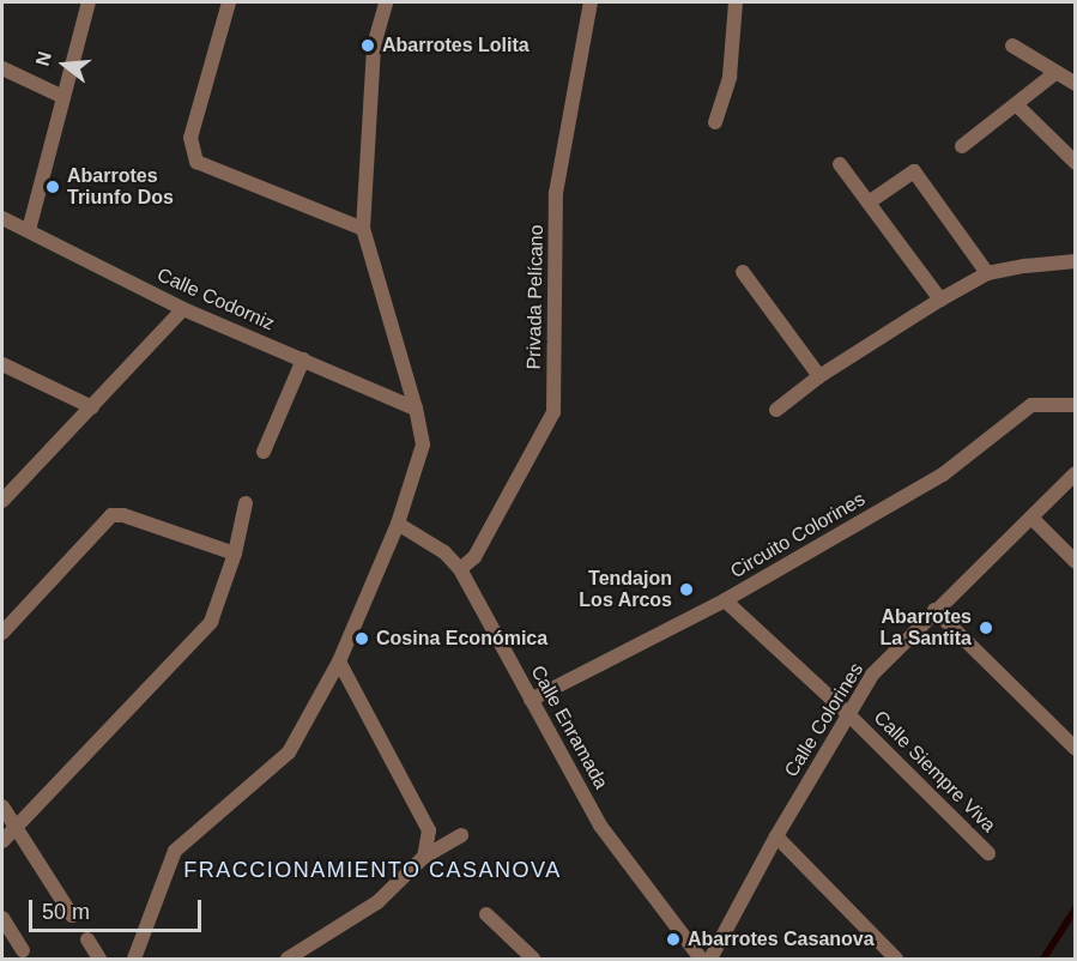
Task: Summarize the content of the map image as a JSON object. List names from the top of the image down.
{
  "streets": {
    "street": [
      "Privada Pelícano",
      "Calle Codorniz",
      "Circuito Colorines",
      "Calle Colorines",
      "Calle Enramada",
      "Calle Siempre Viva"
    ]
  },
  "crossings": [
    ["Privada Pelícano", "Calle Enramada"],
    ["Circuito Colorines", "Calle Enramada"],
    ["Circuito Colorines", "Calle Siempre Viva"],
    ["Calle Colorines", "Calle Siempre Viva"]
  ],
  "districts": ["FRACCIONAMIENTO CASANOVA"],
  "places": [
    "Abarrotes Lolita",
    "Abarrotes Triunfo Dos",
    "Tendajon Los Arcos",
    "Abarrotes La Santita",
    "Cosina Económica",
    "Abarrotes Casanova"
  ],
  "scale_bar": "50 m",
  "north": "left"
}
